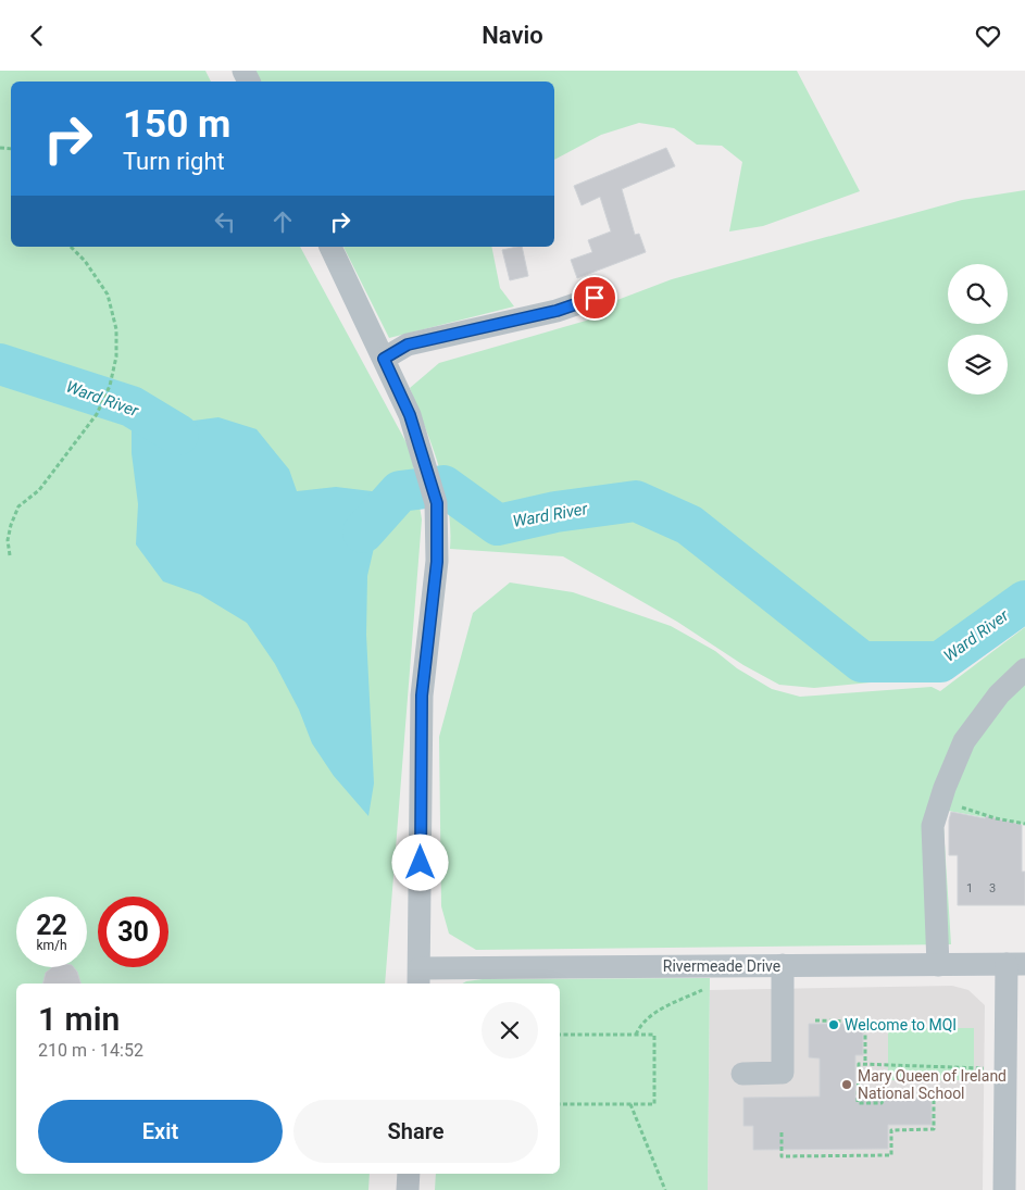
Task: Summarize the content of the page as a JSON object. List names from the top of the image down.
{
  "streets": {
    "street": ["Rivermeade Drive"]
  },
  "water": ["Ward River"],
  "places": ["Welcome to MQI", "Mary Queen of Ireland National School"],
  "house_numbers": ["1", "3"],
  "page": {
    "header": "Navio",
    "turn": ["150 m", "Turn right"],
    "speed": "22 km/h",
    "limit": "30",
    "heading": ["1 min", "210 m · 14:52"],
    "buttons": ["Exit", "Share"]
  }
}
